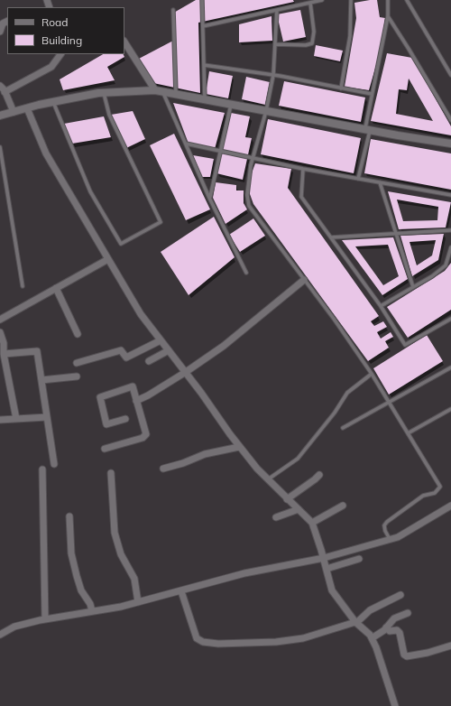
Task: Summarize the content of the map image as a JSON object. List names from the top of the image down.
{
  "legend": ["Road", "Building"]
}
